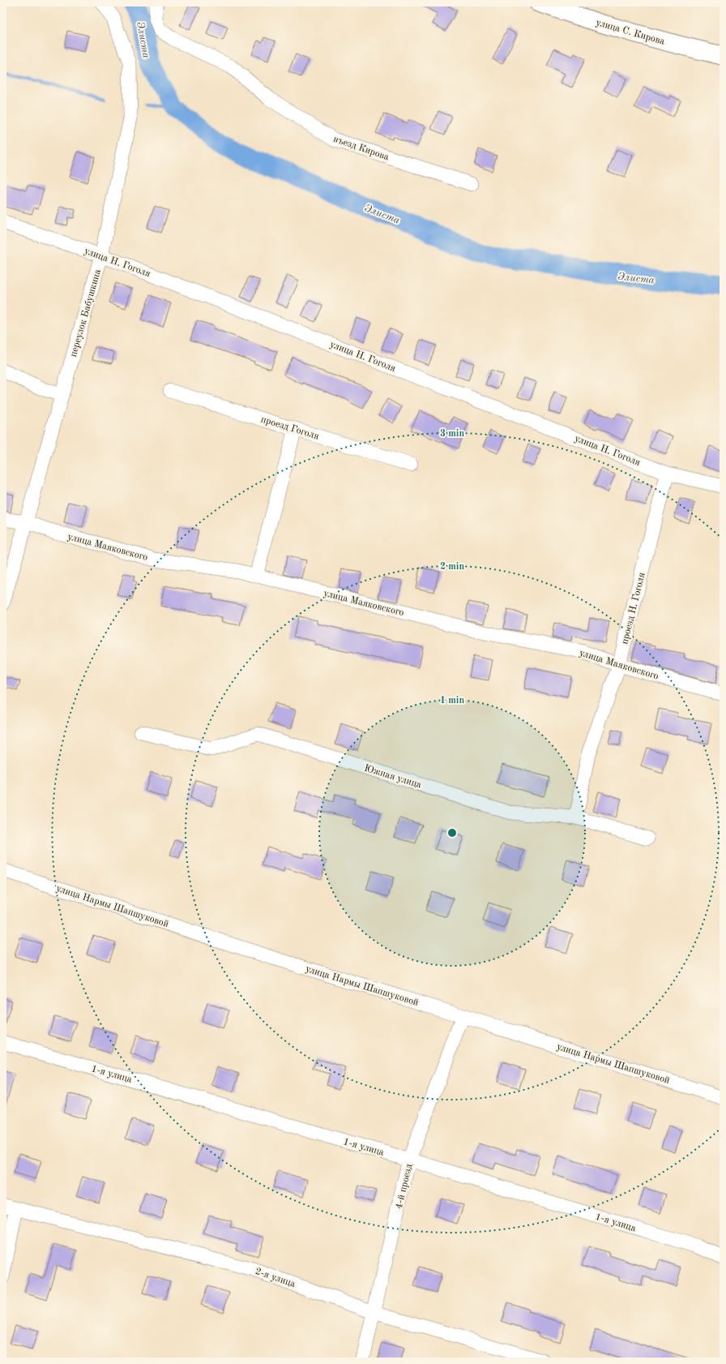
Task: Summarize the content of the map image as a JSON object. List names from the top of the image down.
{
  "streets": {
    "main road": ["улица С. Кирова"],
    "street": [
      "въезд Кирова",
      "улица Н. Гоголя",
      "переулок Бабушкина",
      "проезд Гоголя",
      "улица Маяковского",
      "проезд Н. Гоголя",
      "Южная улица",
      "улица Нармы Шапшуковой",
      "1-я улица",
      "4-й проезд",
      "2-я улица"
    ]
  },
  "crossings": [
    ["улица Н. Гоголя", "переулок Бабушкина"],
    ["улица Н. Гоголя", "проезд Н. Гоголя"],
    ["переулок Бабушкина", "улица Маяковского"],
    ["улица Маяковского", "проезд Н. Гоголя"],
    ["проезд Н. Гоголя", "Южная улица"],
    ["улица Нармы Шапшуковой", "4-й проезд"],
    ["1-я улица", "4-й проезд"],
    ["4-й проезд", "2-я улица"]
  ],
  "water": ["Элиста"],
  "rings": ["3 min", "2 min", "1 min"]
}
